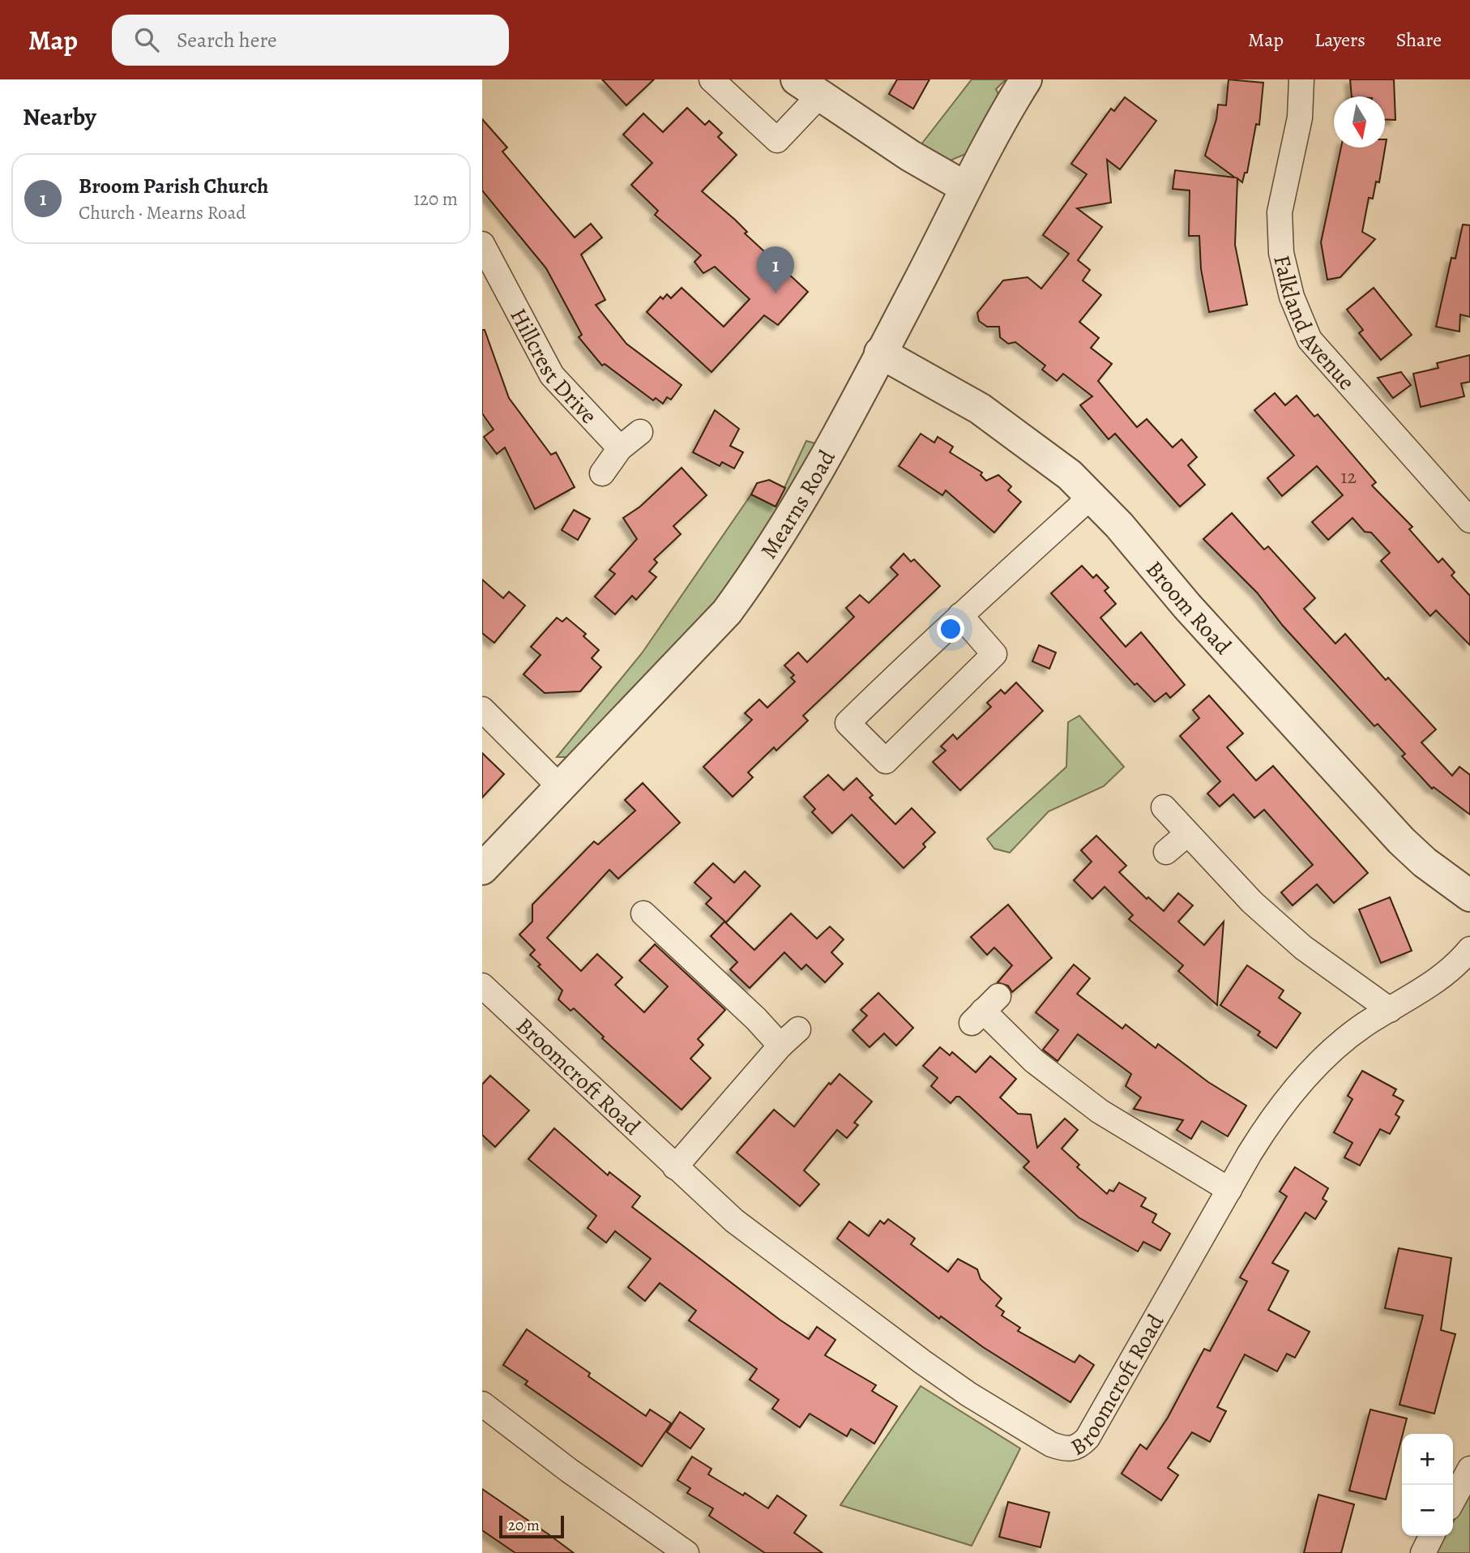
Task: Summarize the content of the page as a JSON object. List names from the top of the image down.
{
  "streets": {
    "street": [
      "Falkland Avenue",
      "Hillcrest Drive",
      "Mearns Road",
      "Broom Road",
      "Broomcroft Road"
    ]
  },
  "crossings": [
    ["Mearns Road", "Broom Road"]
  ],
  "house_numbers": ["12"],
  "scale_bar": "20 m",
  "north": "bottom",
  "page": {
    "header": "Map",
    "search": "Search here",
    "nav": ["Map", "Layers", "Share"],
    "heading": "Nearby",
    "list": [
      {
        "mark": "1",
        "name": "Broom Parish Church",
        "note": "Church · Mearns Road",
        "value": "120 m"
      }
    ],
    "pins": "1",
    "map_buttons": ["+", "−"],
    "scale": "20 m"
  }
}
